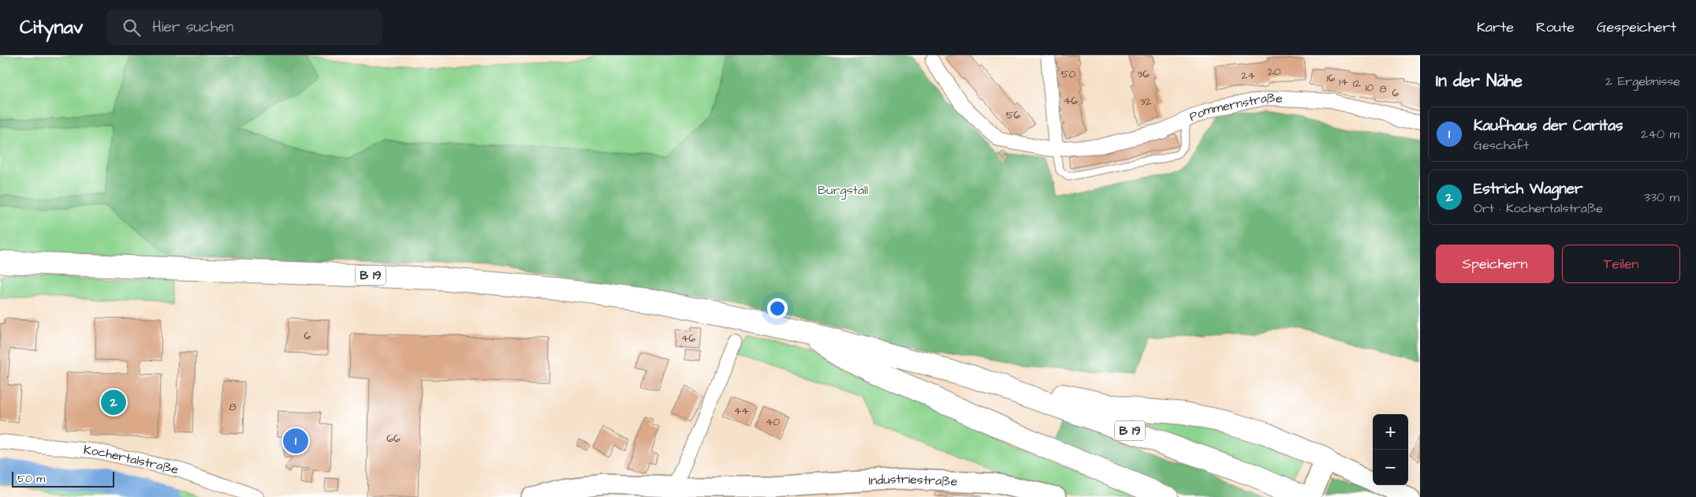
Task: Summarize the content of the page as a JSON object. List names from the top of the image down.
{
  "streets": {
    "highway": ["B 19"],
    "street": ["Pommernstraße", "Kochertalstraße", "Industriestraße"]
  },
  "parks": ["Burgstall"],
  "house_numbers": [
    "20",
    "50",
    "36",
    "24",
    "16",
    "14",
    "12",
    "10",
    "8",
    "6",
    "46",
    "32",
    "56",
    "6",
    "46",
    "8",
    "44",
    "40",
    "66"
  ],
  "scale_bar": "50 m",
  "page": {
    "header": "Citynav",
    "search": "Hier suchen",
    "nav": ["Karte", "Route", "Gespeichert"],
    "heading": ["In der Nähe", "2 Ergebnisse"],
    "list": [
      {
        "mark": "1",
        "name": "Kaufhaus der Caritas",
        "note": "Geschäft",
        "value": "240 m"
      },
      {
        "mark": "2",
        "name": "Estrich Wagner",
        "note": "Ort · Kochertalstraße",
        "value": "330 m"
      }
    ],
    "buttons": ["Speichern", "Teilen"],
    "pins": ["2", "1"],
    "map_buttons": ["+", "−"],
    "scale": "50 m"
  }
}
